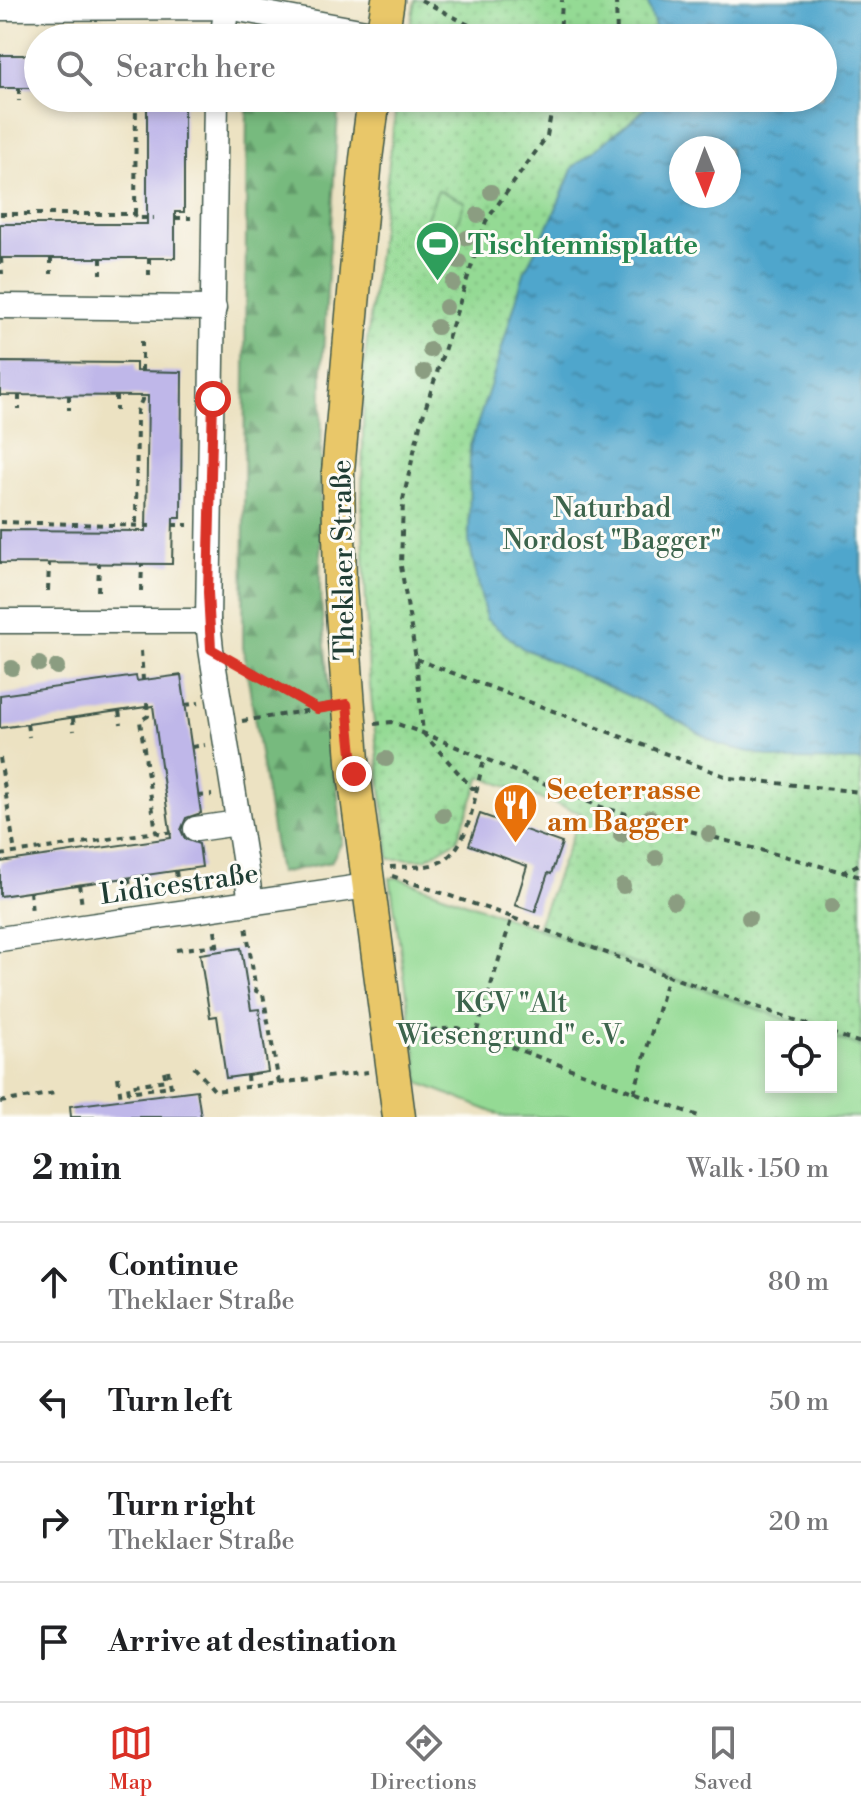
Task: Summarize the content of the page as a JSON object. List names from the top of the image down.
{
  "streets": {
    "main road": ["Theklaer Straße"],
    "street": ["Lidicestraße"]
  },
  "crossings": [
    ["Theklaer Straße", "Lidicestraße"]
  ],
  "parks": ["Naturbad Nordost \"Bagger\"", "KGV \"Alt Wiesengrund\" e.V."],
  "places": {
    "sports": ["Tischtennisplatte"],
    "restaurant": ["Seeterrasse am Bagger"]
  },
  "north": "bottom",
  "page": {
    "search": "Search here",
    "heading": ["2 min", "Walk · 150 m"],
    "list": [
      ["Continue", "Theklaer Straße", "80 m"],
      ["Turn left", "50 m"],
      ["Turn right", "Theklaer Straße", "20 m"],
      "Arrive at destination"
    ],
    "nav": ["Map", "Directions", "Saved"]
  }
}
